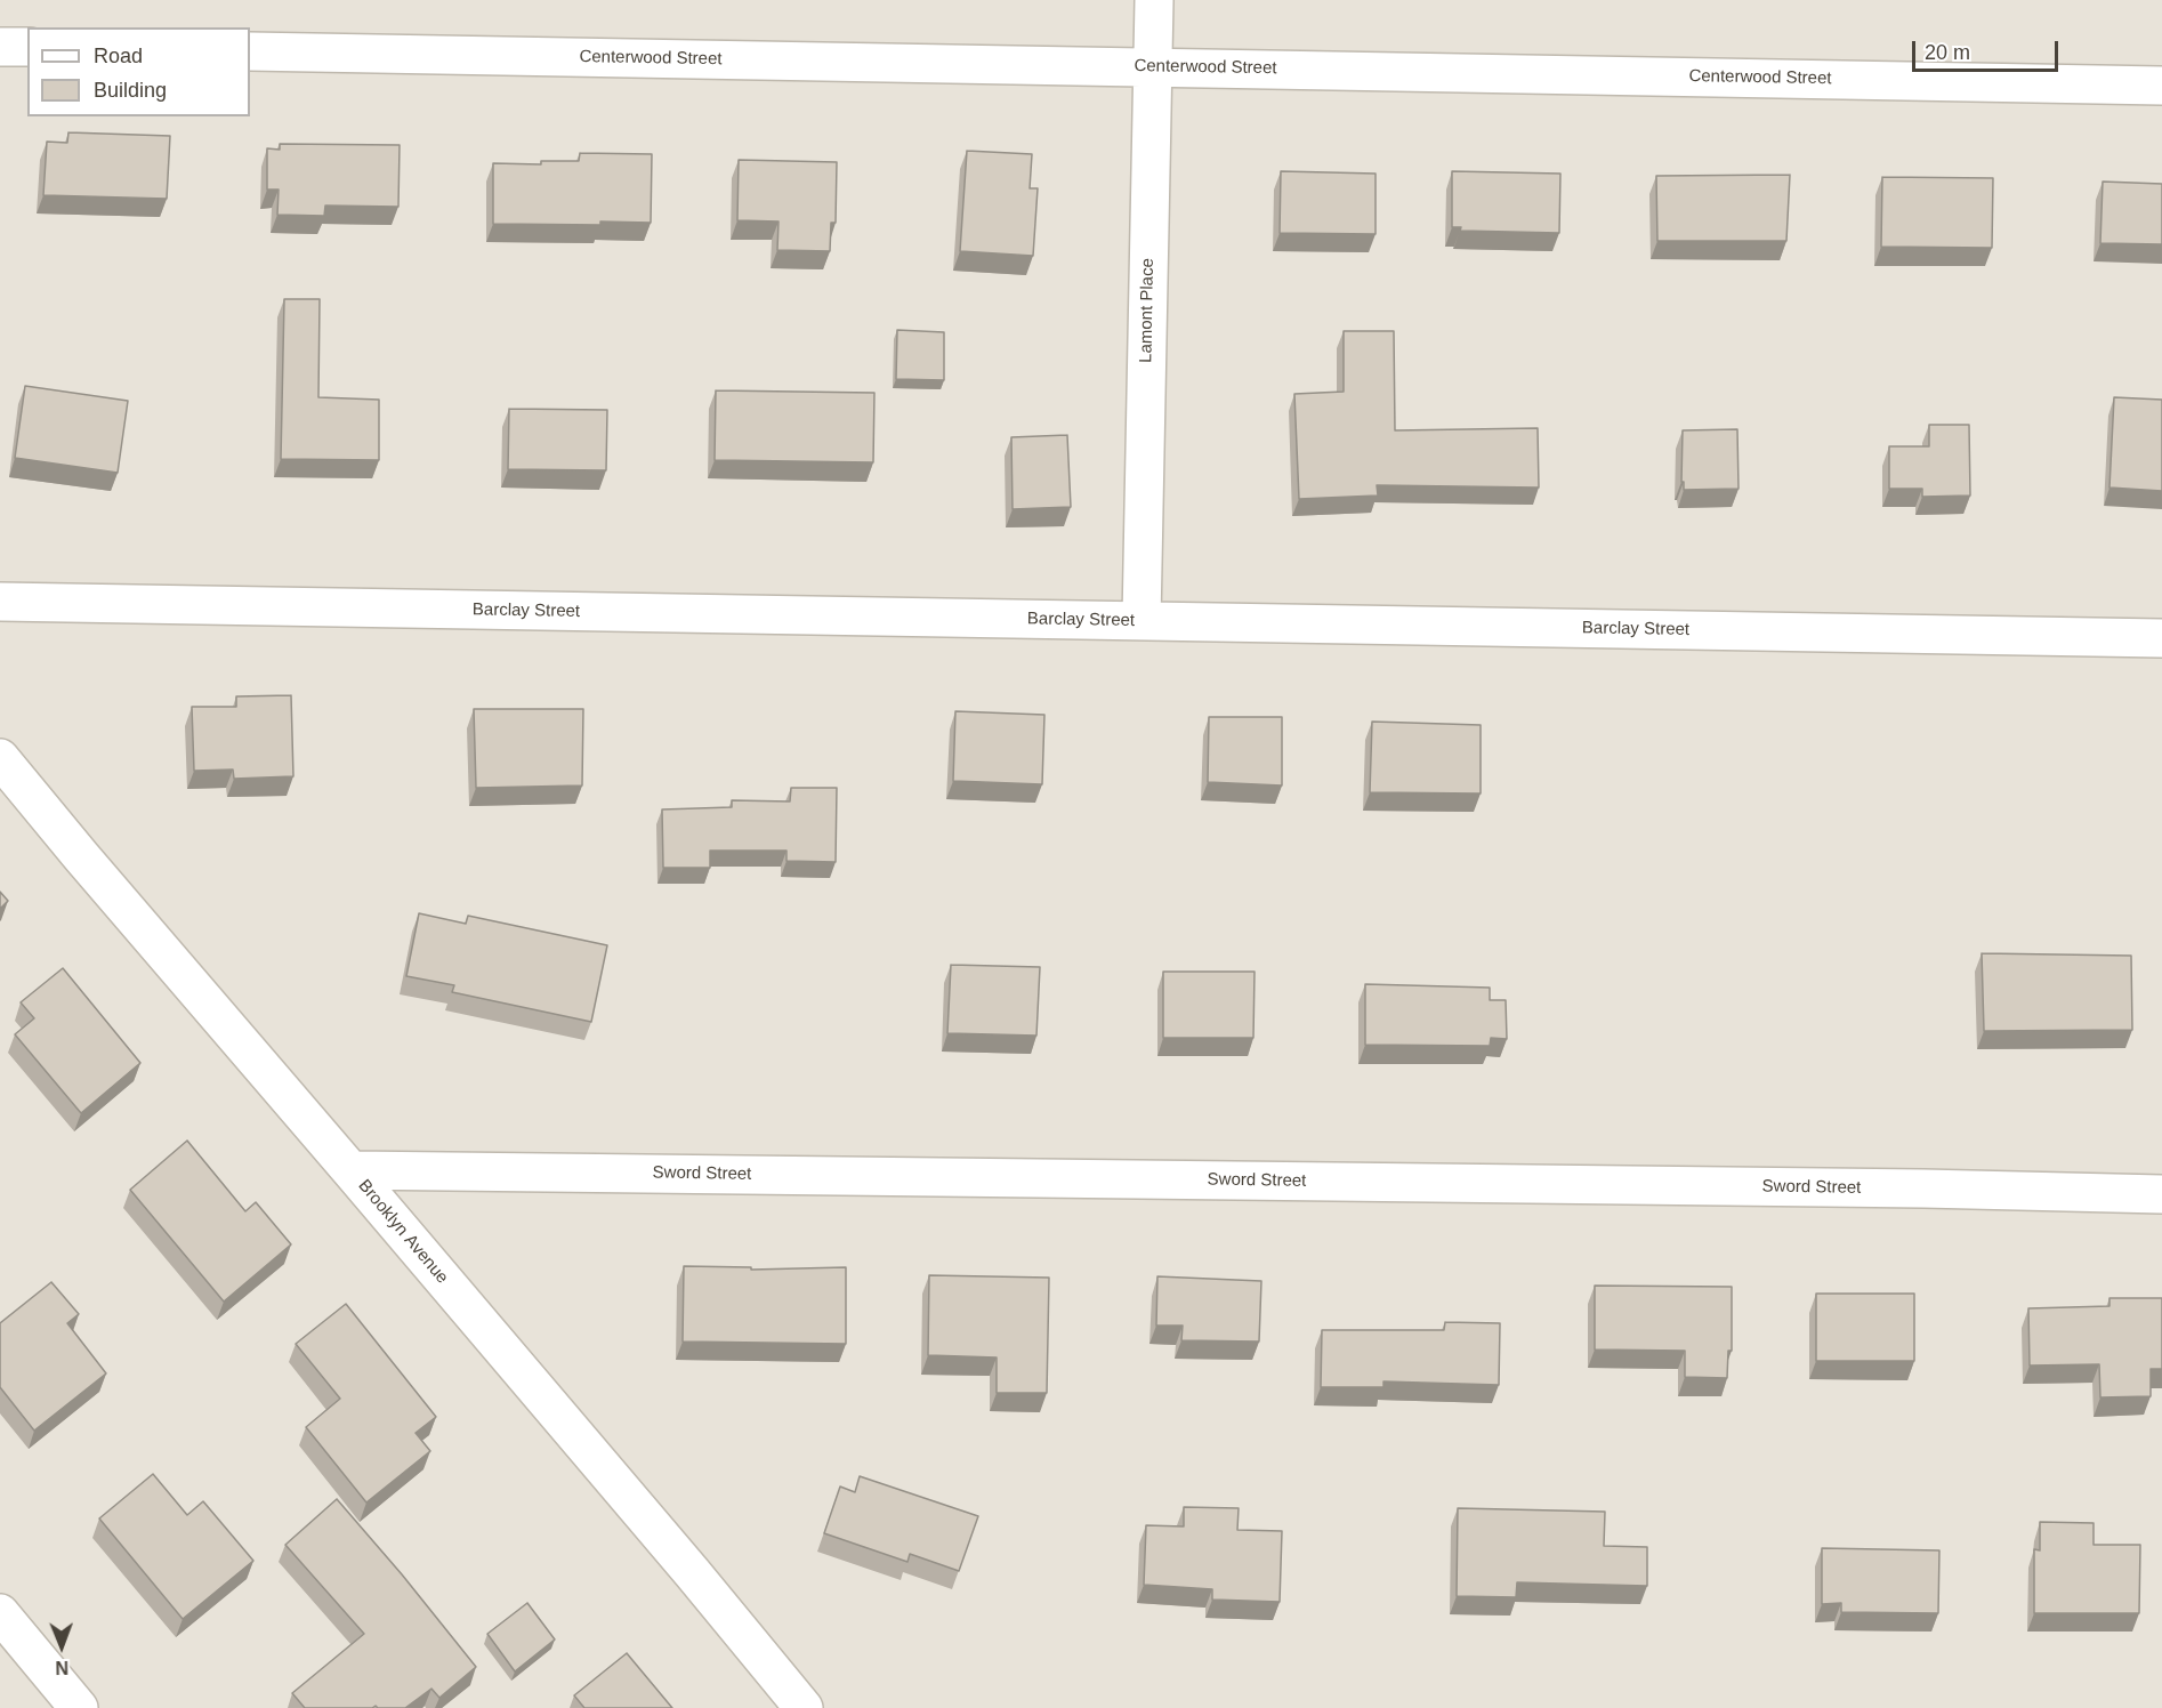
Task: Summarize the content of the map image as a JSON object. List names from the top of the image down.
{
  "streets": {
    "street": [
      "Centerwood Street",
      "Lamont Place",
      "Barclay Street",
      "Sword Street",
      "Brooklyn Avenue"
    ]
  },
  "crossings": [
    ["Centerwood Street", "Lamont Place"],
    ["Lamont Place", "Barclay Street"],
    ["Sword Street", "Brooklyn Avenue"]
  ],
  "legend": ["Road", "Building"],
  "scale_bar": "20 m",
  "north": "bottom"
}
